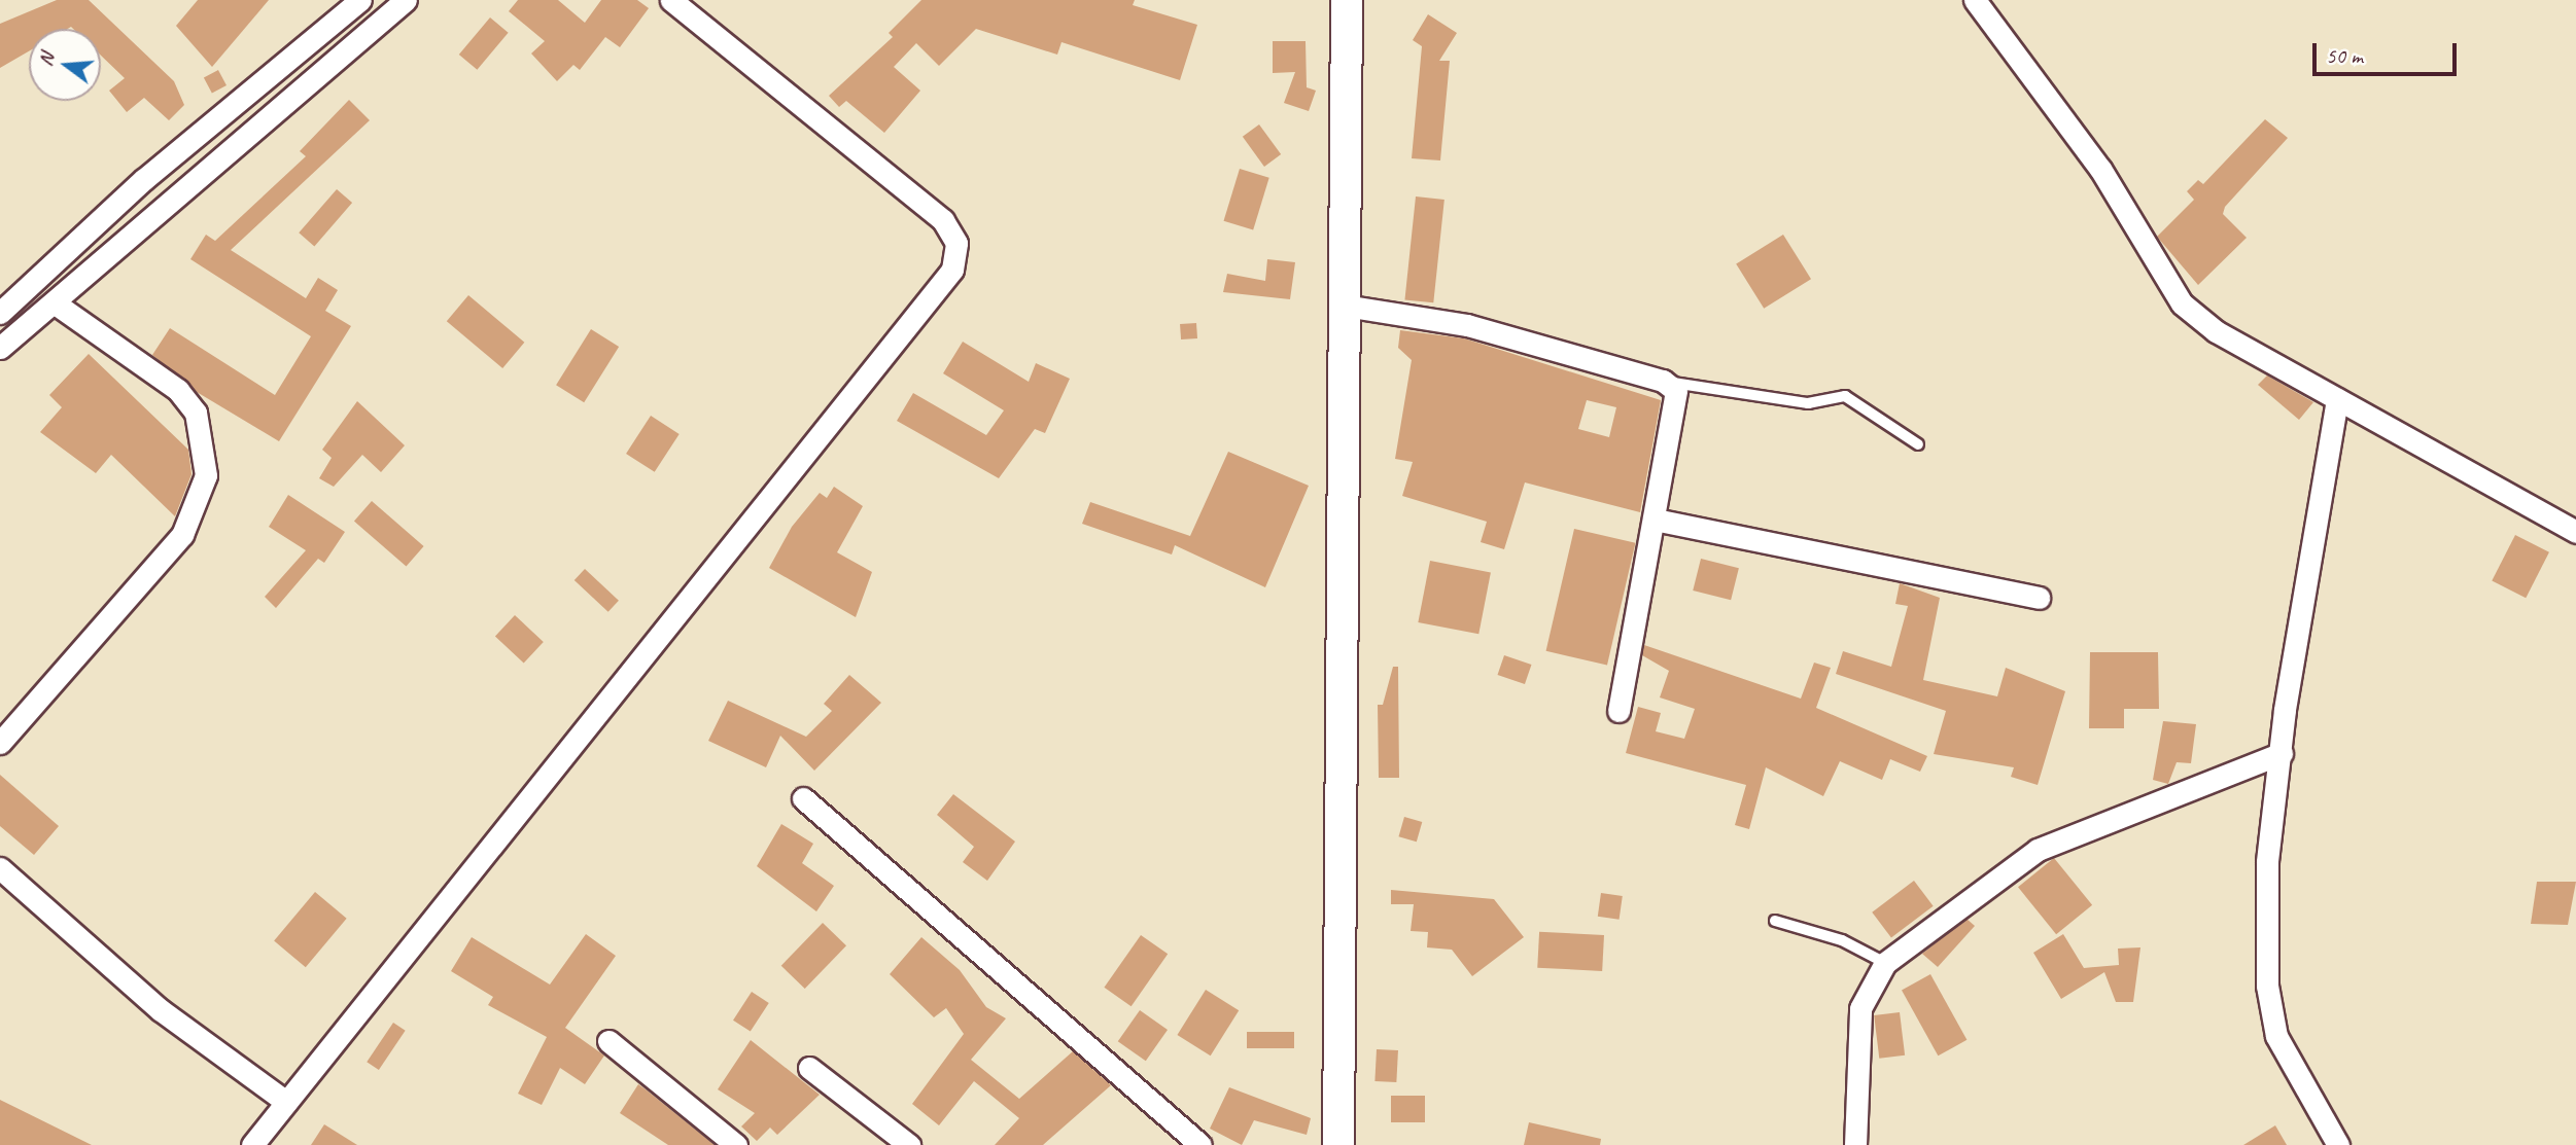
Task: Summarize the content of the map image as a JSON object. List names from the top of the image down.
{
  "scale_bar": "50 m",
  "north": "left"
}
